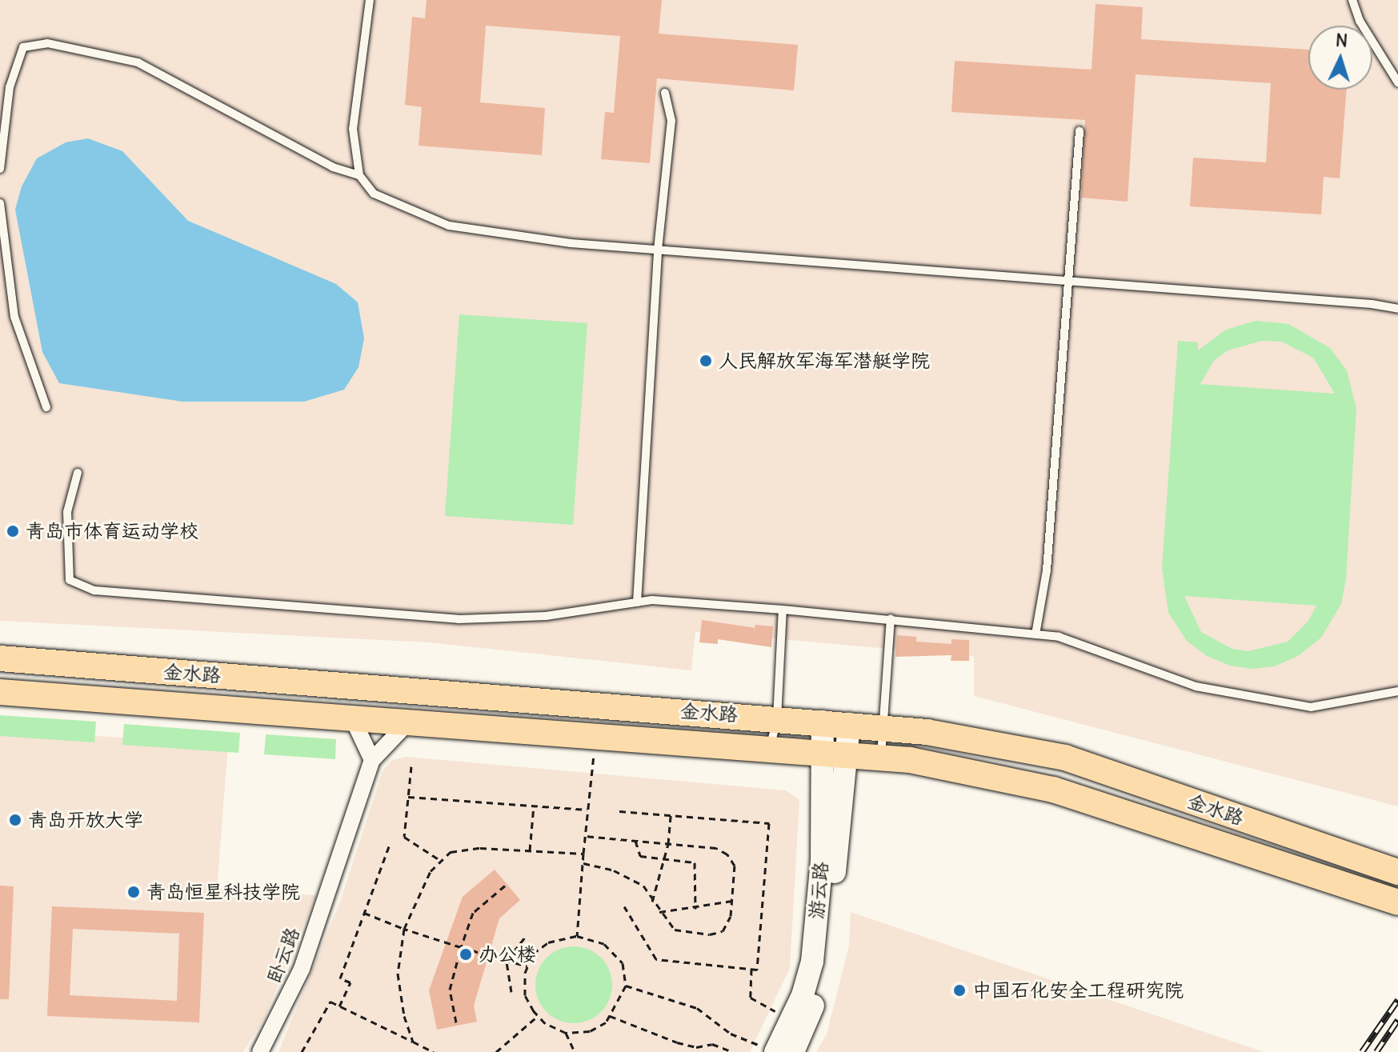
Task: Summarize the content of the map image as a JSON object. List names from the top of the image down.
{
  "streets": {
    "main road": ["金水路", "游云路"],
    "street": ["卧云路"]
  },
  "crossings": [
    ["金水路", "游云路"],
    ["金水路", "卧云路"]
  ],
  "places": [
    "人民解放军海军潜艇学院",
    "青岛市体育运动学校",
    "青岛开放大学",
    "青岛恒星科技学院",
    "办公楼",
    "中国石化安全工程研究院"
  ],
  "north": "top"
}
